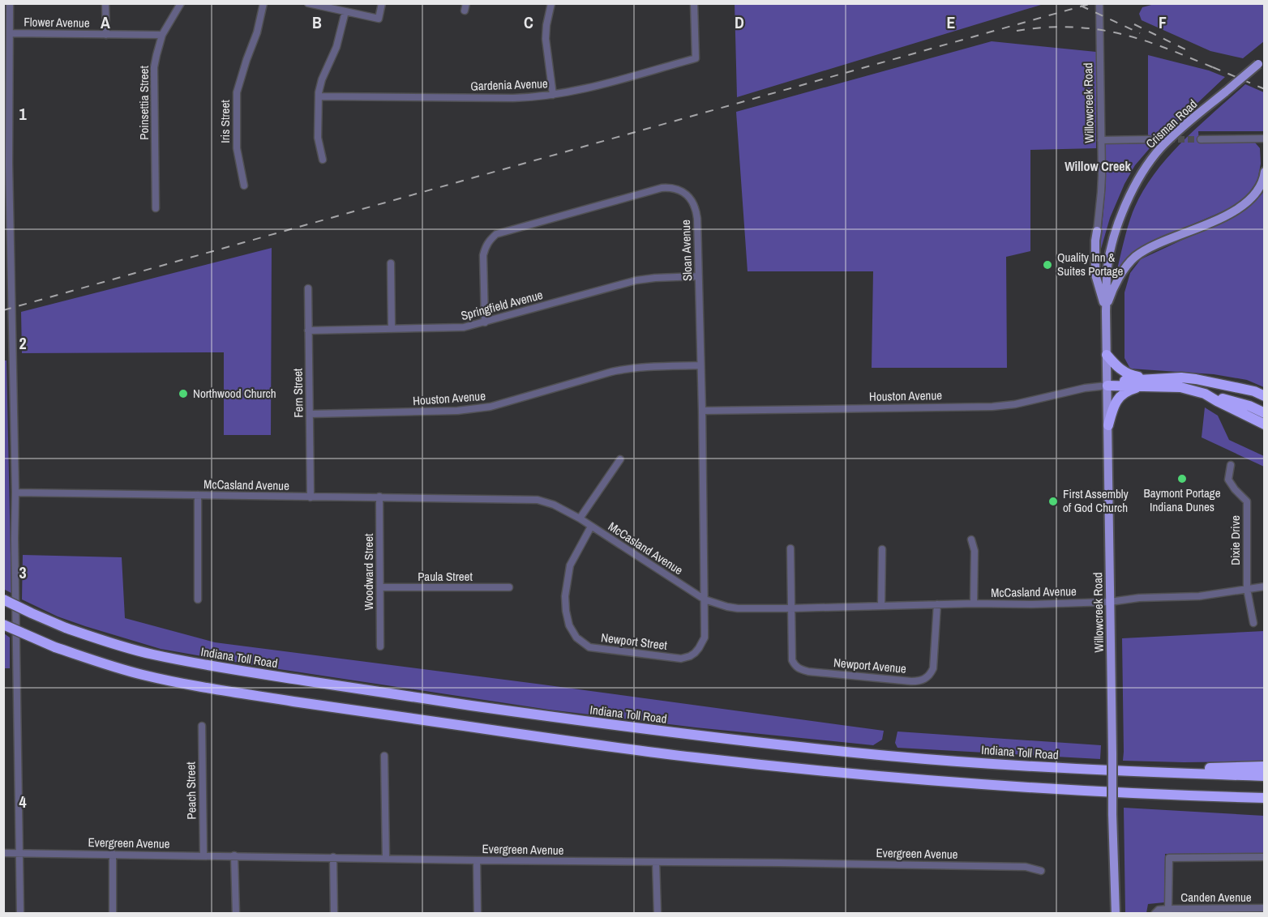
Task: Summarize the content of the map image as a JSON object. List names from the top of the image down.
{
  "streets": {
    "highway": ["Indiana Toll Road"],
    "main road": ["Willowcreek Road", "Crisman Road"],
    "street": [
      "Flower Avenue",
      "Gardenia Avenue",
      "Poinsettia Street",
      "Iris Street",
      "Sloan Avenue",
      "Springfield Avenue",
      "Fern Street",
      "Houston Avenue",
      "McCasland Avenue",
      "Dixie Drive",
      "Woodward Street",
      "Paula Street",
      "Newport Street",
      "Newport Avenue",
      "Peach Street",
      "Evergreen Avenue",
      "Canden Avenue"
    ]
  },
  "crossings": [
    ["Flower Avenue", "Poinsettia Street"],
    ["Willowcreek Road", "Crisman Road"],
    ["Willowcreek Road", "Houston Avenue"],
    ["Willowcreek Road", "McCasland Avenue"],
    ["Sloan Avenue", "Springfield Avenue"],
    ["Sloan Avenue", "Houston Avenue"],
    ["Sloan Avenue", "McCasland Avenue"],
    ["Sloan Avenue", "Newport Street"],
    ["Springfield Avenue", "Fern Street"],
    ["Fern Street", "Houston Avenue"],
    ["Fern Street", "McCasland Avenue"],
    ["McCasland Avenue", "Dixie Drive"],
    ["McCasland Avenue", "Woodward Street"],
    ["McCasland Avenue", "Newport Street"],
    ["McCasland Avenue", "Newport Avenue"],
    ["Woodward Street", "Paula Street"],
    ["Peach Street", "Evergreen Avenue"]
  ],
  "districts": ["Willow Creek"],
  "places": [
    "Quality Inn & Suites Portage",
    "Northwood Church",
    "Baymont Portage Indiana Dunes",
    "First Assembly of God Church"
  ],
  "grid": {
    "columns": [
      "A",
      "B",
      "C",
      "D",
      "E",
      "F"
    ],
    "rows": [
      "1",
      "2",
      "3",
      "4"
    ]
  }
}
